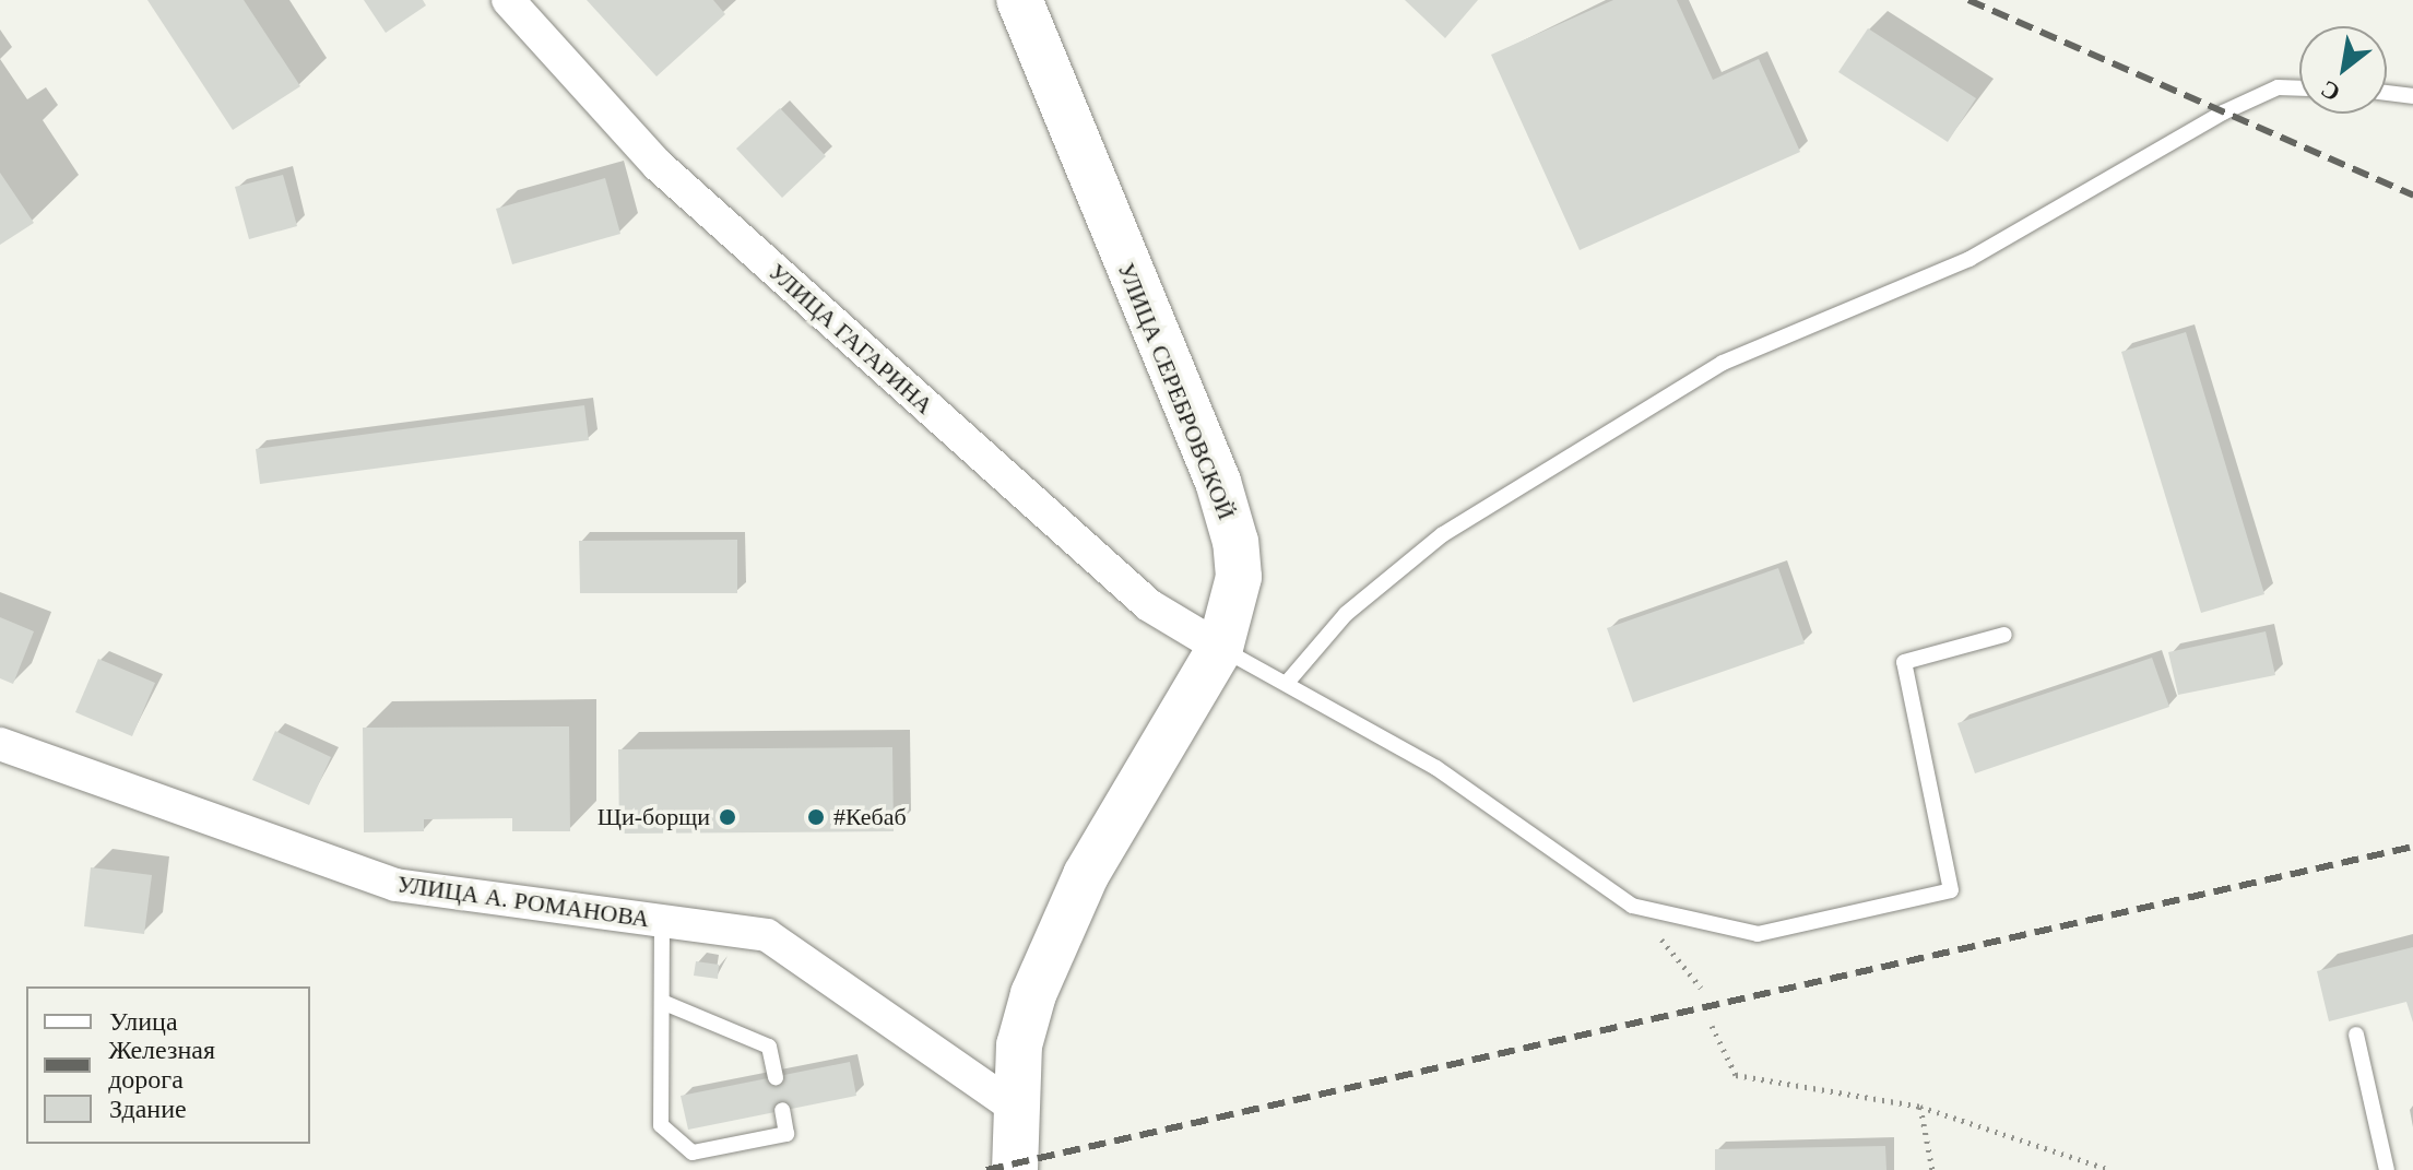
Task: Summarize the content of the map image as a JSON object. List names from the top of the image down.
{
  "streets": {
    "street": ["УЛИЦА ГАГАРИНА", "УЛИЦА СЕРЕБРОВСКОЙ", "УЛИЦА А. РОМАНОВА"]
  },
  "crossings": [
    ["УЛИЦА ГАГАРИНА", "УЛИЦА СЕРЕБРОВСКОЙ"],
    ["УЛИЦА СЕРЕБРОВСКОЙ", "УЛИЦА А. РОМАНОВА"]
  ],
  "places": ["Щи-борщи", "#Кебаб"],
  "legend": ["Улица", "Железная дорога", "Здание"],
  "north": "bottom left"
}
